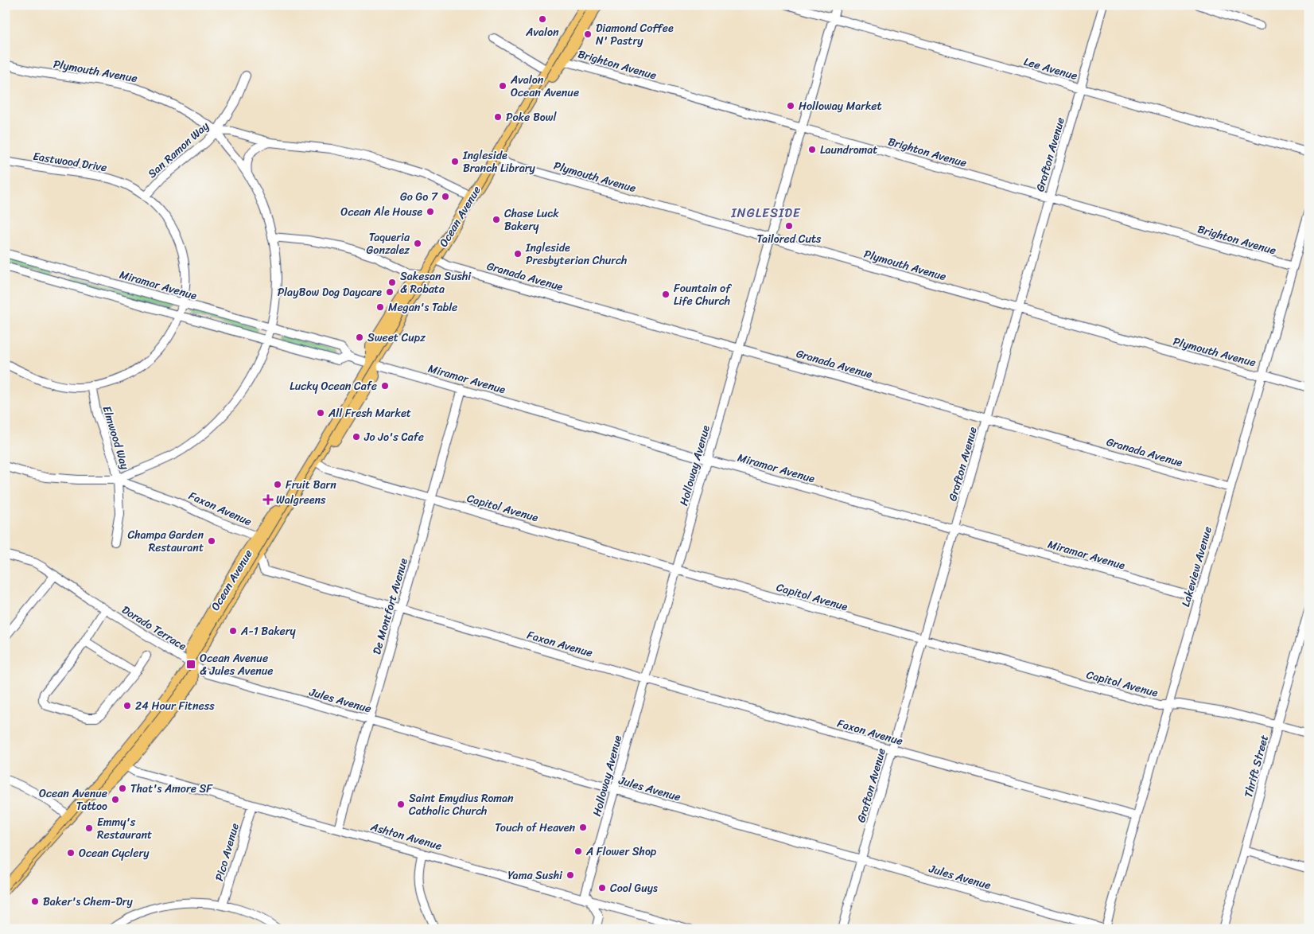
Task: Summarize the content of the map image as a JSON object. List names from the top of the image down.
{
  "streets": {
    "main road": ["Ocean Avenue"],
    "street": [
      "Brighton Avenue",
      "Lee Avenue",
      "Plymouth Avenue",
      "San Ramon Way",
      "Grafton Avenue",
      "Eastwood Drive",
      "Granada Avenue",
      "Miramar Avenue",
      "Elmwood Way",
      "Holloway Avenue",
      "Capitol Avenue",
      "Faxon Avenue",
      "Lakeview Avenue",
      "De Montfort Avenue",
      "Dorado Terrace",
      "Jules Avenue",
      "Thrift Street",
      "Ashton Avenue",
      "Pico Avenue"
    ]
  },
  "crossings": [
    ["Brighton Avenue", "Grafton Avenue"],
    ["Brighton Avenue", "Ocean Avenue"],
    ["Brighton Avenue", "Holloway Avenue"],
    ["Brighton Avenue", "Lakeview Avenue"],
    ["Lee Avenue", "Grafton Avenue"],
    ["Lee Avenue", "Holloway Avenue"],
    ["Plymouth Avenue", "San Ramon Way"],
    ["Plymouth Avenue", "Grafton Avenue"],
    ["Plymouth Avenue", "Ocean Avenue"],
    ["Plymouth Avenue", "Holloway Avenue"],
    ["Plymouth Avenue", "Lakeview Avenue"],
    ["San Ramon Way", "Eastwood Drive"],
    ["Grafton Avenue", "Granada Avenue"],
    ["Grafton Avenue", "Miramar Avenue"],
    ["Grafton Avenue", "Capitol Avenue"],
    ["Grafton Avenue", "Faxon Avenue"],
    ["Grafton Avenue", "Jules Avenue"],
    ["Eastwood Drive", "Miramar Avenue"],
    ["Eastwood Drive", "Elmwood Way"],
    ["Ocean Avenue", "Granada Avenue"],
    ["Ocean Avenue", "Miramar Avenue"],
    ["Ocean Avenue", "Capitol Avenue"],
    ["Ocean Avenue", "Faxon Avenue"],
    ["Ocean Avenue", "Dorado Terrace"],
    ["Ocean Avenue", "Jules Avenue"],
    ["Ocean Avenue", "Ashton Avenue"],
    ["Granada Avenue", "Holloway Avenue"],
    ["Granada Avenue", "Lakeview Avenue"],
    ["Miramar Avenue", "Holloway Avenue"],
    ["Miramar Avenue", "Lakeview Avenue"],
    ["Miramar Avenue", "De Montfort Avenue"],
    ["Elmwood Way", "Faxon Avenue"],
    ["Holloway Avenue", "Capitol Avenue"],
    ["Holloway Avenue", "Faxon Avenue"],
    ["Holloway Avenue", "Jules Avenue"],
    ["Holloway Avenue", "Ashton Avenue"],
    ["Capitol Avenue", "Lakeview Avenue"],
    ["Capitol Avenue", "De Montfort Avenue"],
    ["Capitol Avenue", "Thrift Street"],
    ["Faxon Avenue", "Lakeview Avenue"],
    ["Faxon Avenue", "De Montfort Avenue"],
    ["Lakeview Avenue", "Jules Avenue"],
    ["De Montfort Avenue", "Jules Avenue"],
    ["De Montfort Avenue", "Ashton Avenue"],
    ["Dorado Terrace", "Jules Avenue"],
    ["Ashton Avenue", "Pico Avenue"]
  ],
  "districts": ["INGLESIDE"],
  "places": {
    "other": [
      "Avalon",
      "Diamond Coffee N' Pastry",
      "Avalon Ocean Avenue",
      "Holloway Market",
      "Poke Bowl",
      "Laundromat",
      "Ingleside Branch Library",
      "Go Go 7",
      "Ocean Ale House",
      "Chase Luck Bakery",
      "Tailored Cuts",
      "Taqueria Gonzalez",
      "Ingleside Presbyterian Church",
      "Sakesan Sushi & Robata",
      "PlayBow Dog Daycare",
      "Fountain of Life Church",
      "Megan's Table",
      "Sweet Cupz",
      "Lucky Ocean Cafe",
      "All Fresh Market",
      "Jo Jo's Cafe",
      "Fruit Barn",
      "Champa Garden Restaurant",
      "A-1 Bakery",
      "24 Hour Fitness",
      "That's Amore SF",
      "Ocean Avenue Tattoo",
      "Saint Emydius Roman Catholic Church",
      "Touch of Heaven",
      "Emmy's Restaurant",
      "A Flower Shop",
      "Ocean Cyclery",
      "Yama Sushi",
      "Cool Guys",
      "Baker's Chem-Dry"
    ],
    "health": ["Walgreens"],
    "transit": ["Ocean Avenue & Jules Avenue"]
  }
}
